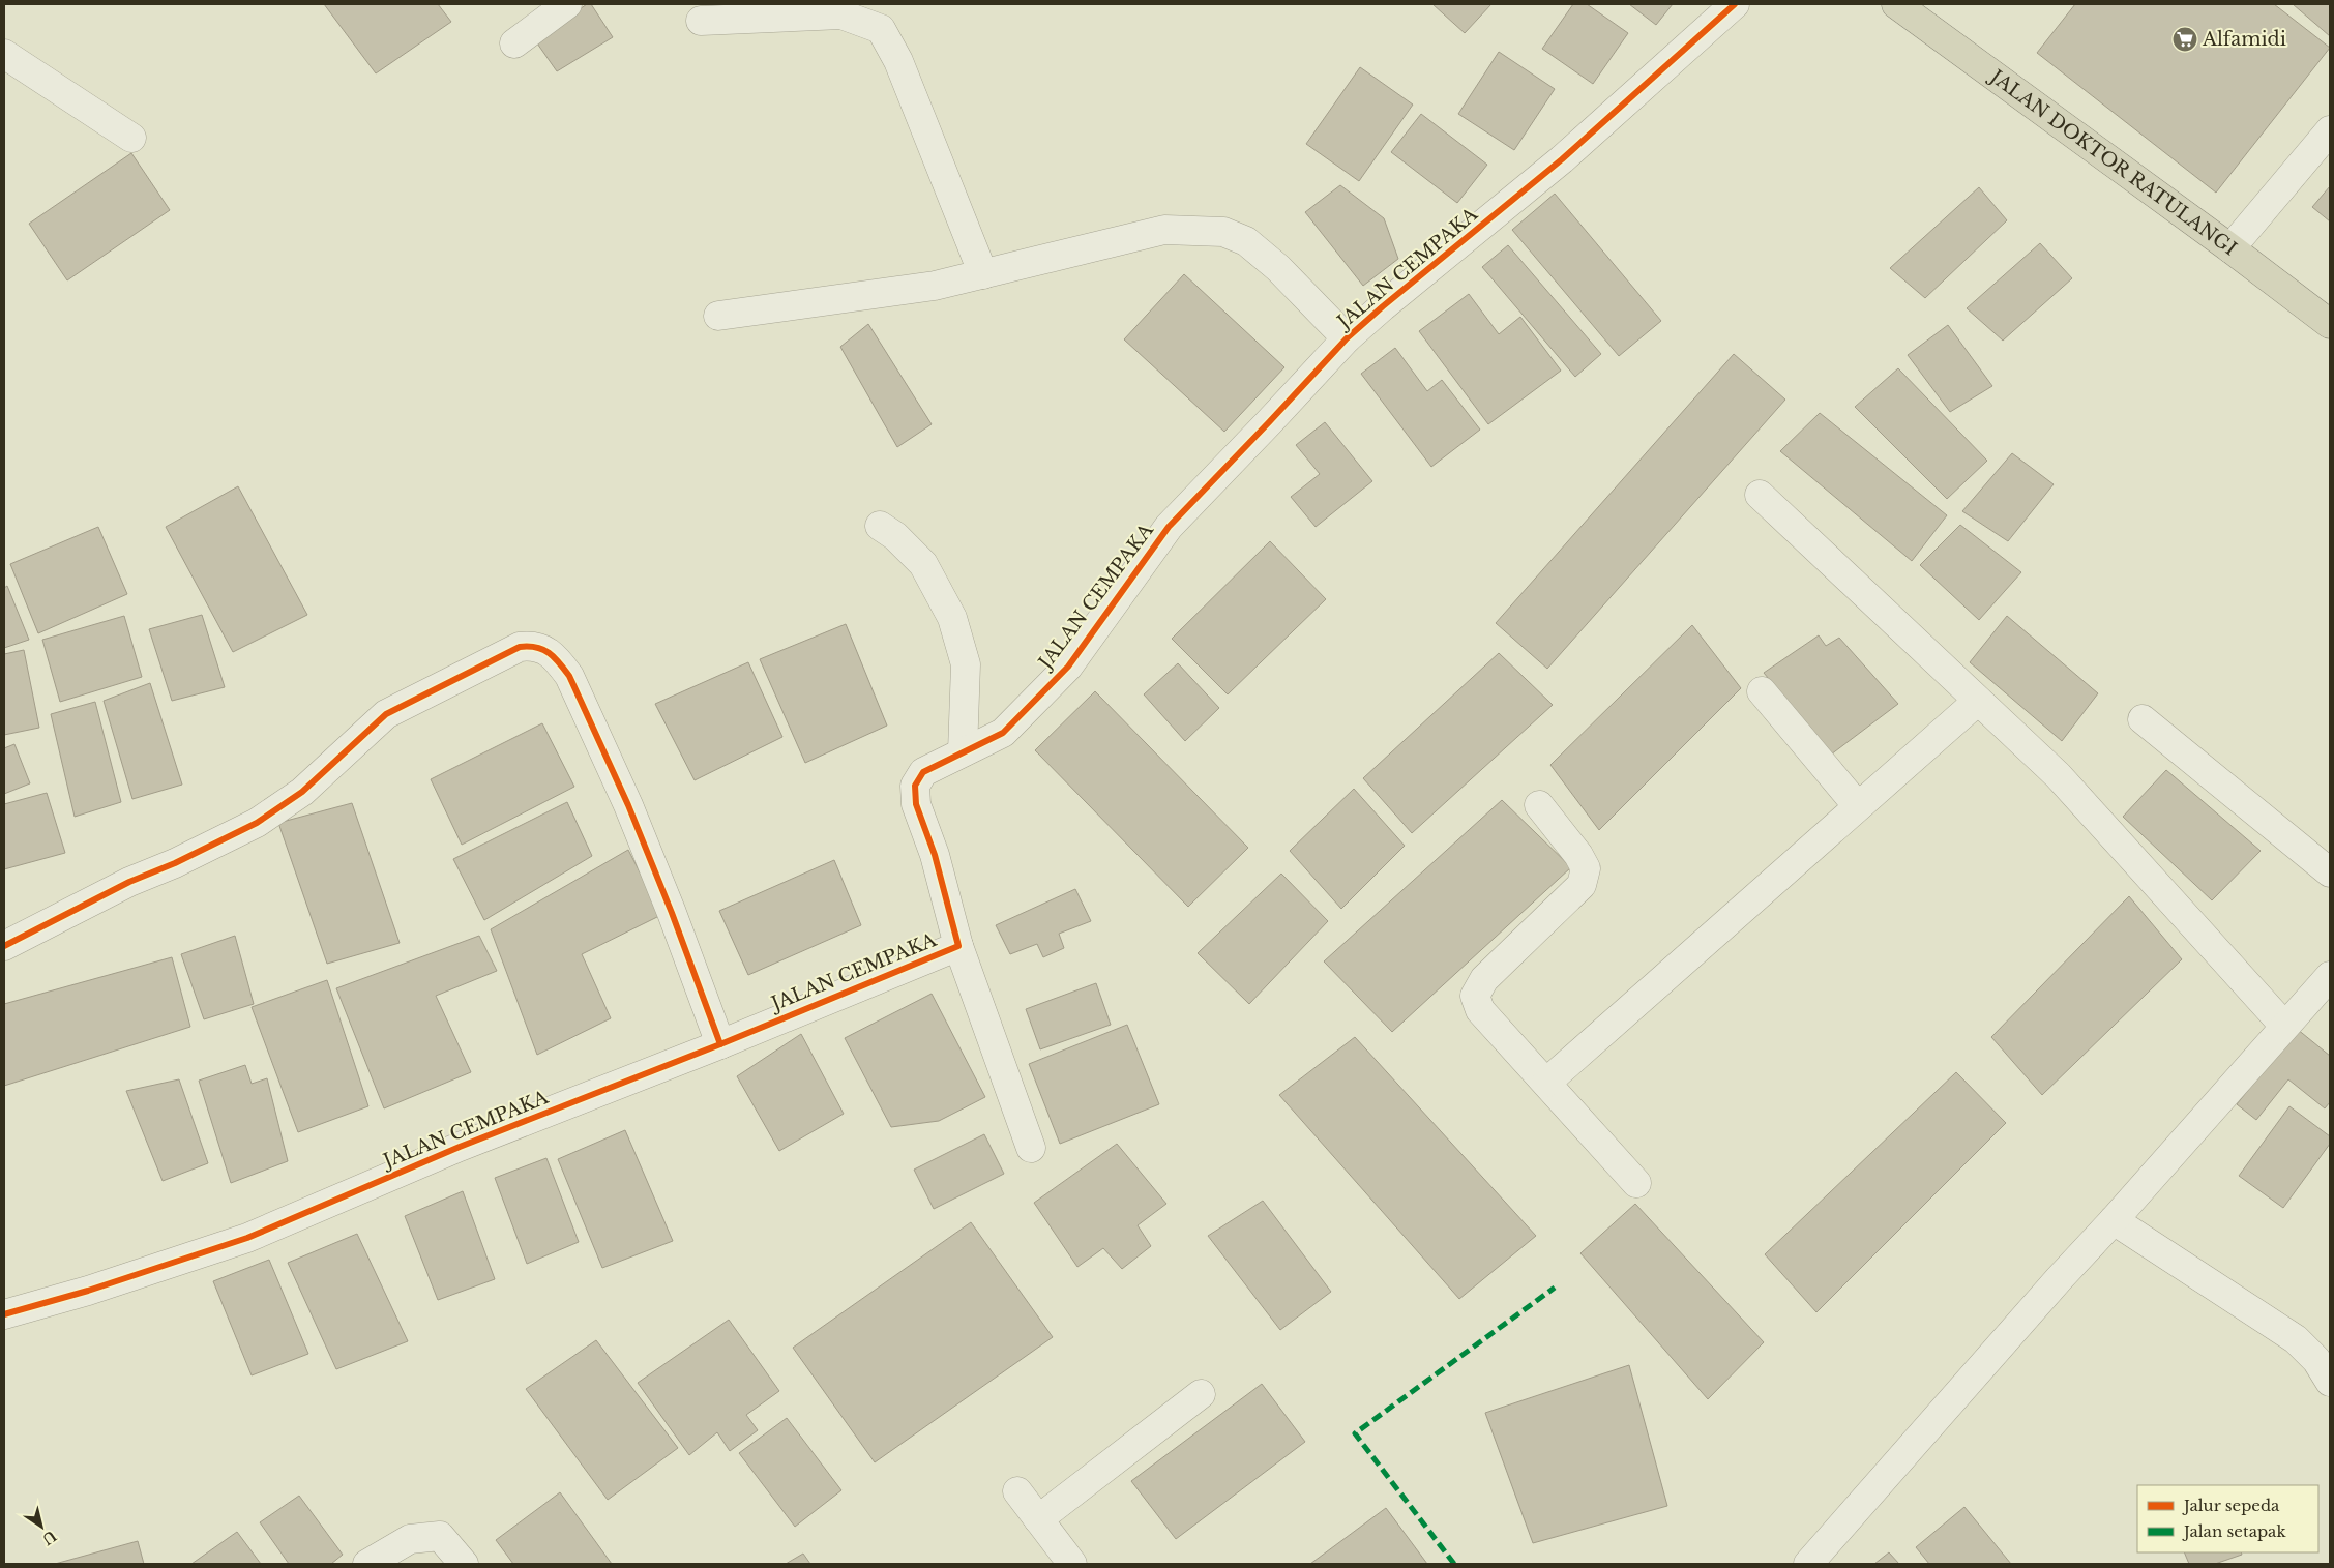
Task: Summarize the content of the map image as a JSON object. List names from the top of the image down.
{
  "streets": {
    "highway": ["JALAN DOKTOR RATULANGI"],
    "street": ["JALAN CEMPAKA"]
  },
  "places": {
    "supermarket": ["Alfamidi"]
  },
  "legend": ["Jalur sepeda", "Jalan setapak"],
  "north": "bottom right"
}
